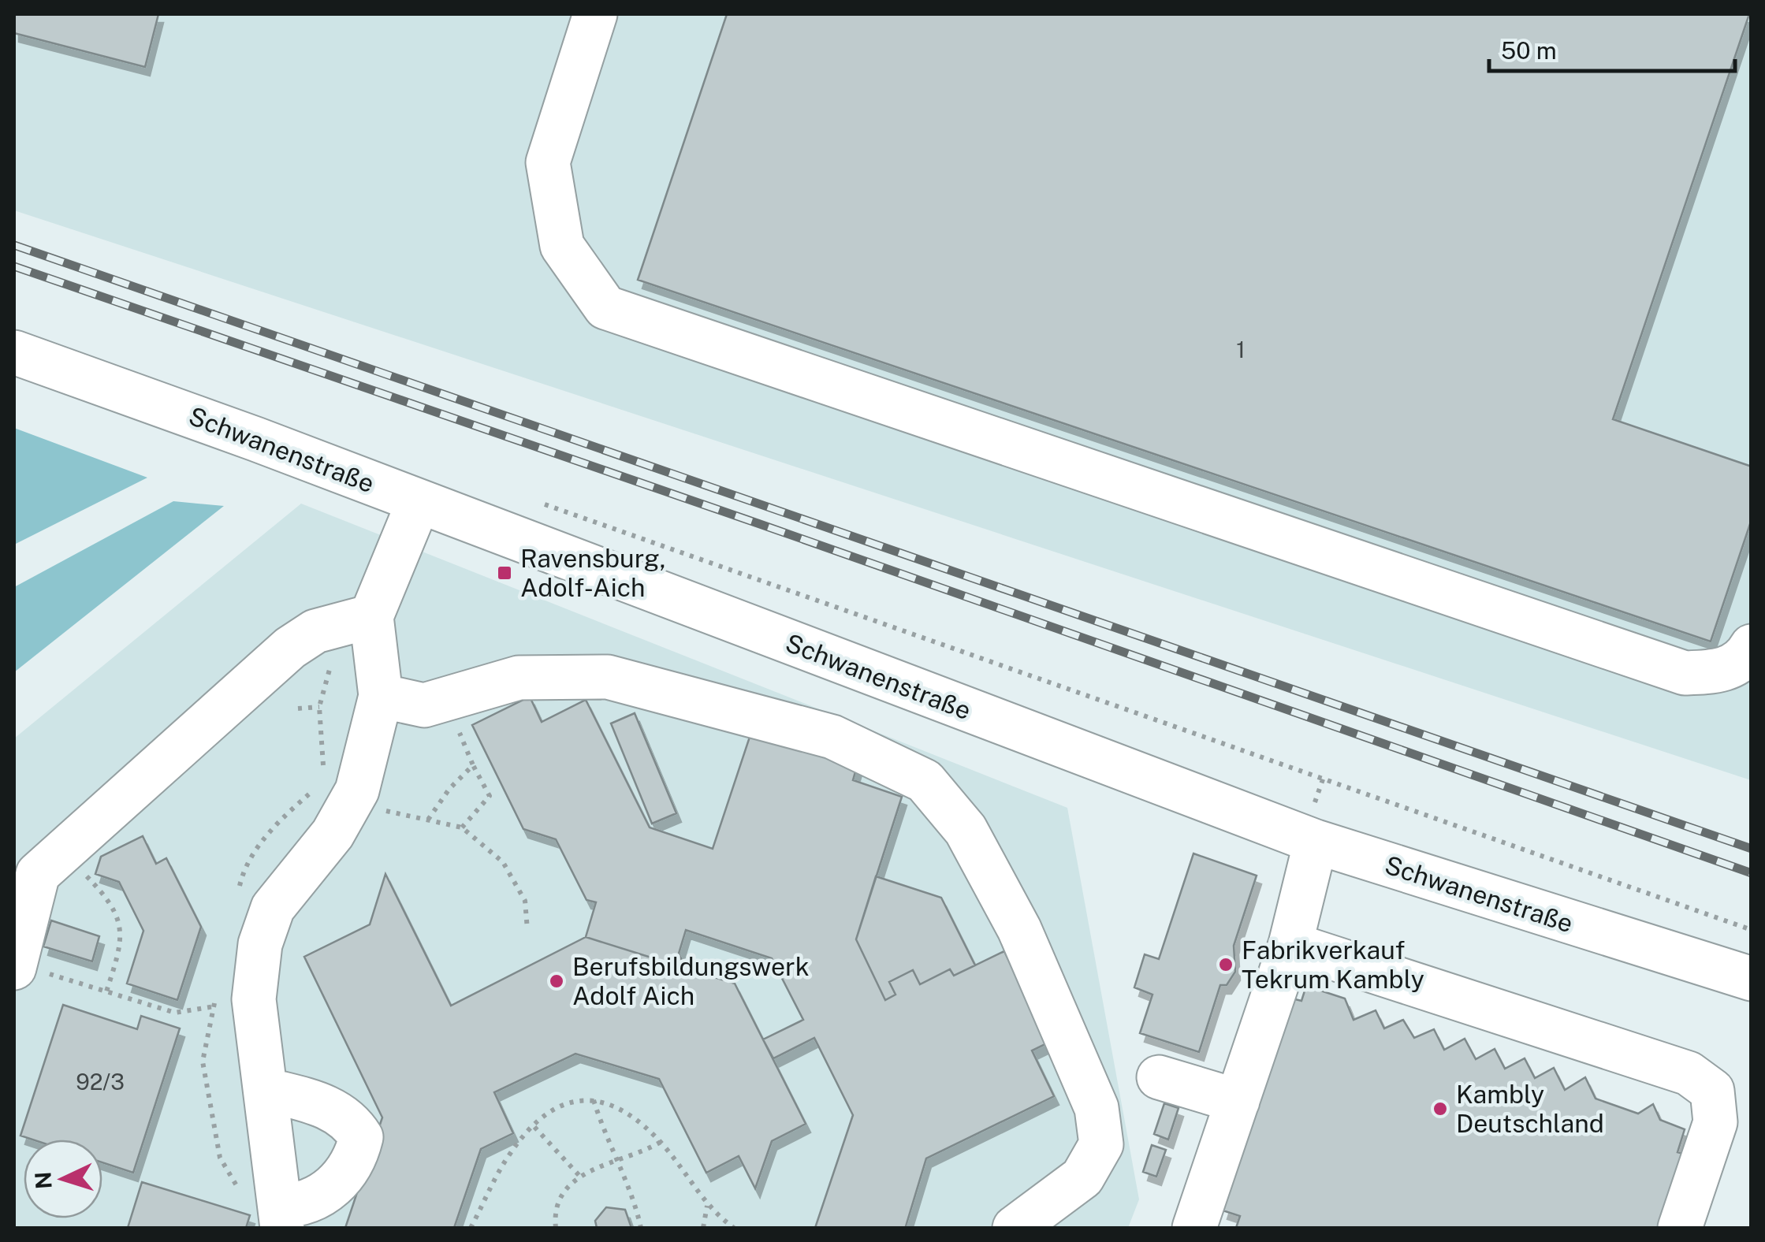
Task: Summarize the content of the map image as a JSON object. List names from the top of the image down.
{
  "streets": {
    "street": ["Schwanenstraße"]
  },
  "places": {
    "transit": ["Ravensburg, Adolf-Aich"],
    "other": ["Fabrikverkauf Tekrum Kambly", "Berufsbildungswerk Adolf Aich", "Kambly Deutschland"]
  },
  "house_numbers": ["1", "92/3"],
  "scale_bar": "50 m",
  "north": "left"
}
